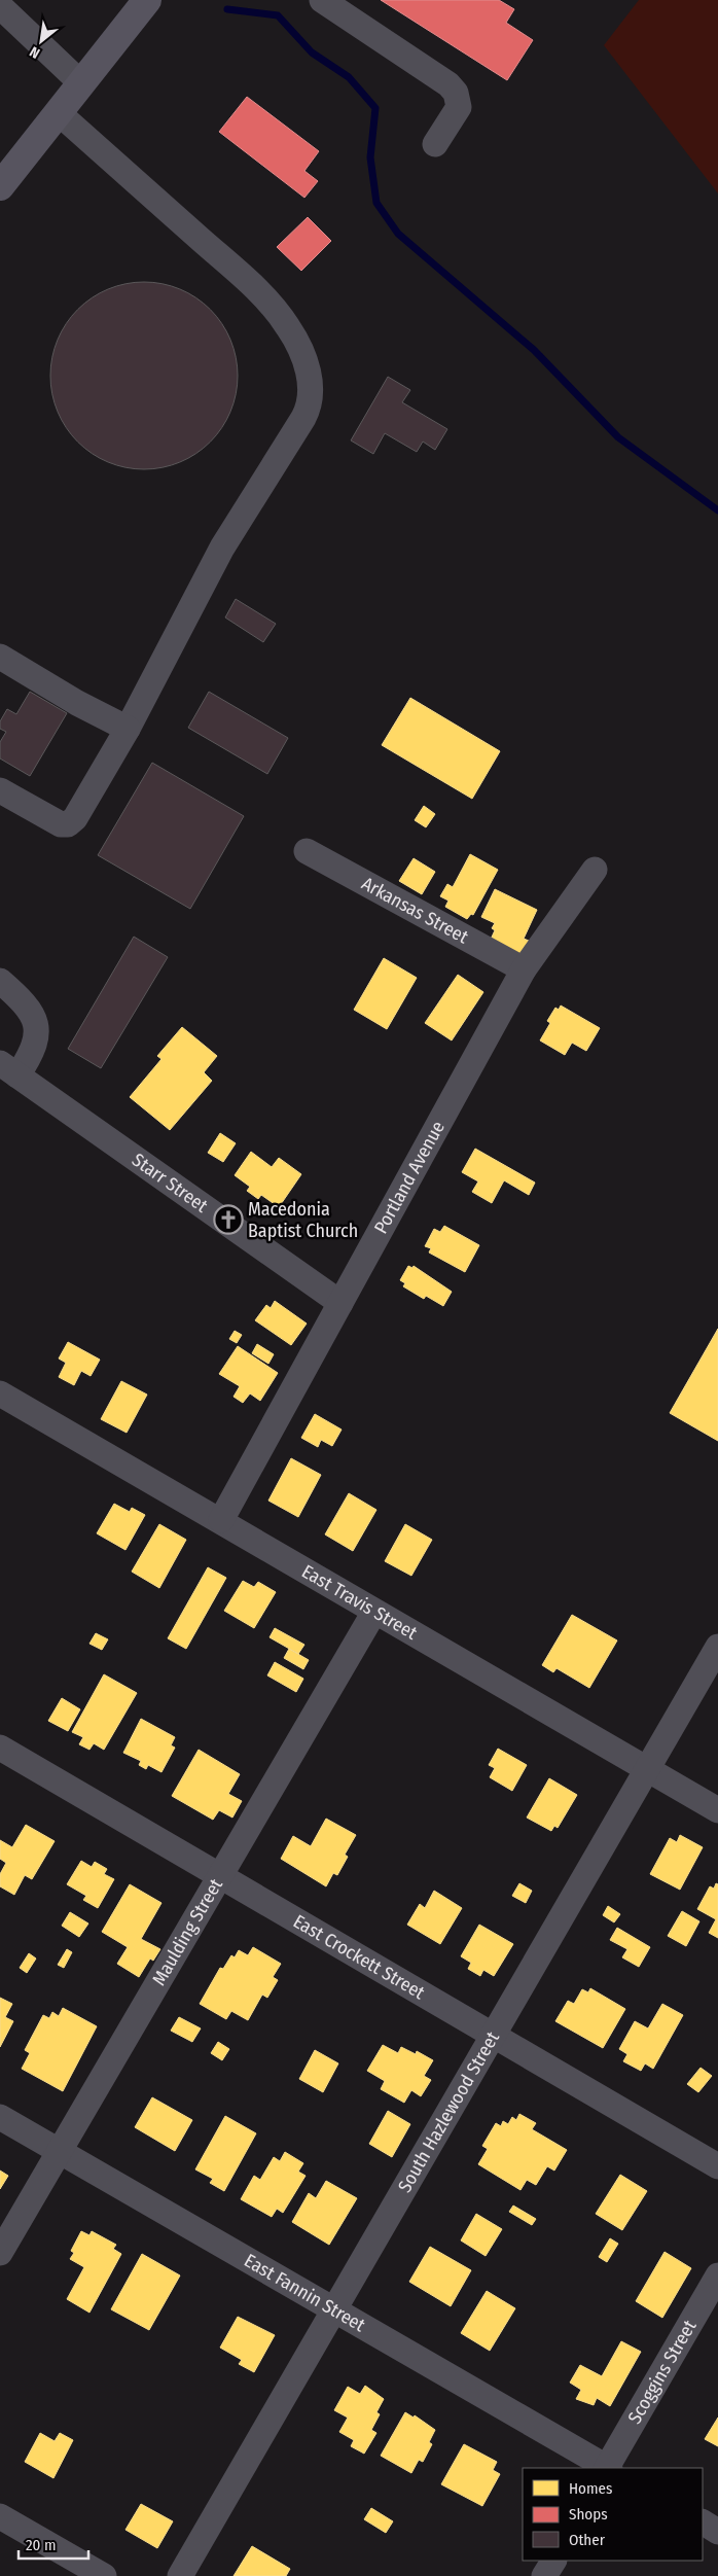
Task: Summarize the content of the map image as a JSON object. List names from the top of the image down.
{
  "streets": {
    "street": [
      "Arkansas Street",
      "Portland Avenue",
      "Starr Street",
      "East Travis Street",
      "Maulding Street",
      "East Crockett Street",
      "South Hazlewood Street",
      "East Fannin Street",
      "Scoggins Street"
    ]
  },
  "crossings": [
    ["Arkansas Street", "Portland Avenue"],
    ["Portland Avenue", "Starr Street"],
    ["Portland Avenue", "East Travis Street"],
    ["East Travis Street", "Maulding Street"],
    ["East Travis Street", "South Hazlewood Street"],
    ["Maulding Street", "East Crockett Street"],
    ["Maulding Street", "East Fannin Street"],
    ["East Crockett Street", "South Hazlewood Street"],
    ["South Hazlewood Street", "East Fannin Street"]
  ],
  "places": {
    "church": ["Macedonia Baptist Church"]
  },
  "legend": ["Homes", "Shops", "Other"],
  "scale_bar": "20 m",
  "north": "bottom left"
}
